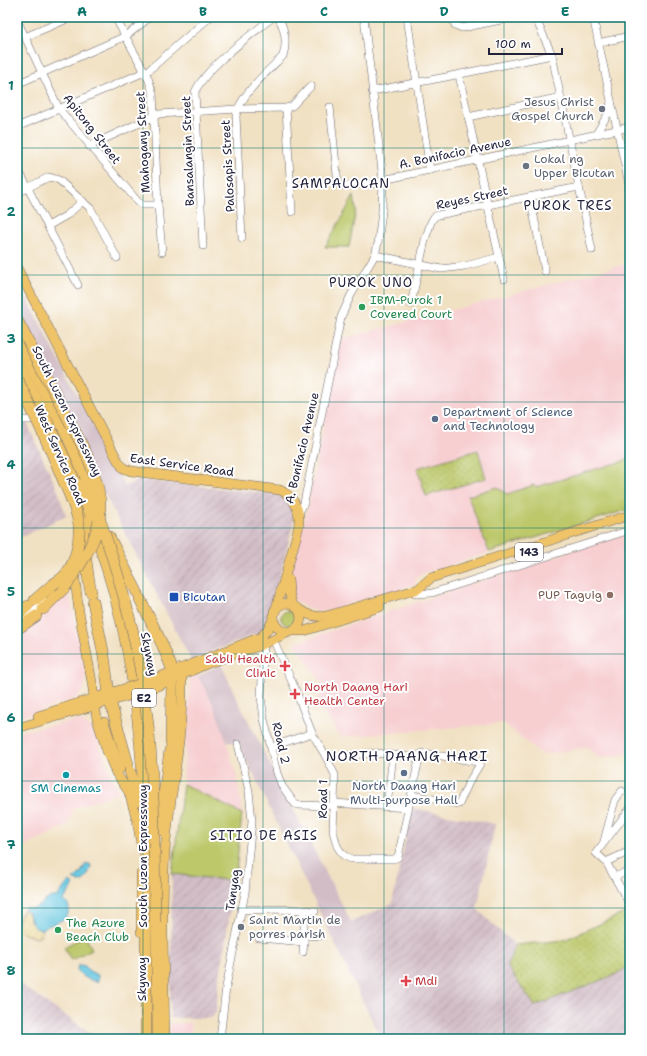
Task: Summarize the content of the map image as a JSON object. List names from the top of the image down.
{
  "streets": {
    "highway": ["South Luzon Expressway", "Skyway", "E2"],
    "main road": ["West Service Road", "East Service Road", "143"],
    "street": [
      "Apitong Street",
      "Mahogany Street",
      "Bansalangin Street",
      "A. Bonifacio Avenue",
      "Palosapis Street",
      "Reyes Street",
      "Road 2",
      "Road 1",
      "Tanyag"
    ]
  },
  "crossings": [
    ["Apitong Street", "Mahogany Street"],
    ["A. Bonifacio Avenue", "East Service Road"],
    ["South Luzon Expressway", "Skyway"],
    ["143", "Road 2"],
    ["143", "Road 1"],
    ["Road 2", "Road 1"]
  ],
  "districts": [
    "SAMPALOCAN",
    "PUROK TRES",
    "PUROK UNO",
    "NORTH DAANG HARI",
    "SITIO DE ASIS"
  ],
  "places": {
    "other": [
      "Jesus Christ Gospel Church",
      "Lokal ng Upper Bicutan",
      "IBM-Purok 1 Covered Court",
      "Department of Science and Technology",
      "PUP Taguig",
      "North Daang Hari Multi-purpose Hall",
      "SM Cinemas",
      "Saint Martin de porres parish",
      "The Azure Beach Club"
    ],
    "transit": ["Bicutan"],
    "health": ["Sabli Health Clinic", "North Daang Hari Health Center", "Mdi"]
  },
  "scale_bar": "100 m",
  "grid": {
    "columns": [
      "A",
      "B",
      "C",
      "D",
      "E"
    ],
    "rows": [
      "1",
      "2",
      "3",
      "4",
      "5",
      "6",
      "7",
      "8"
    ]
  }
}
